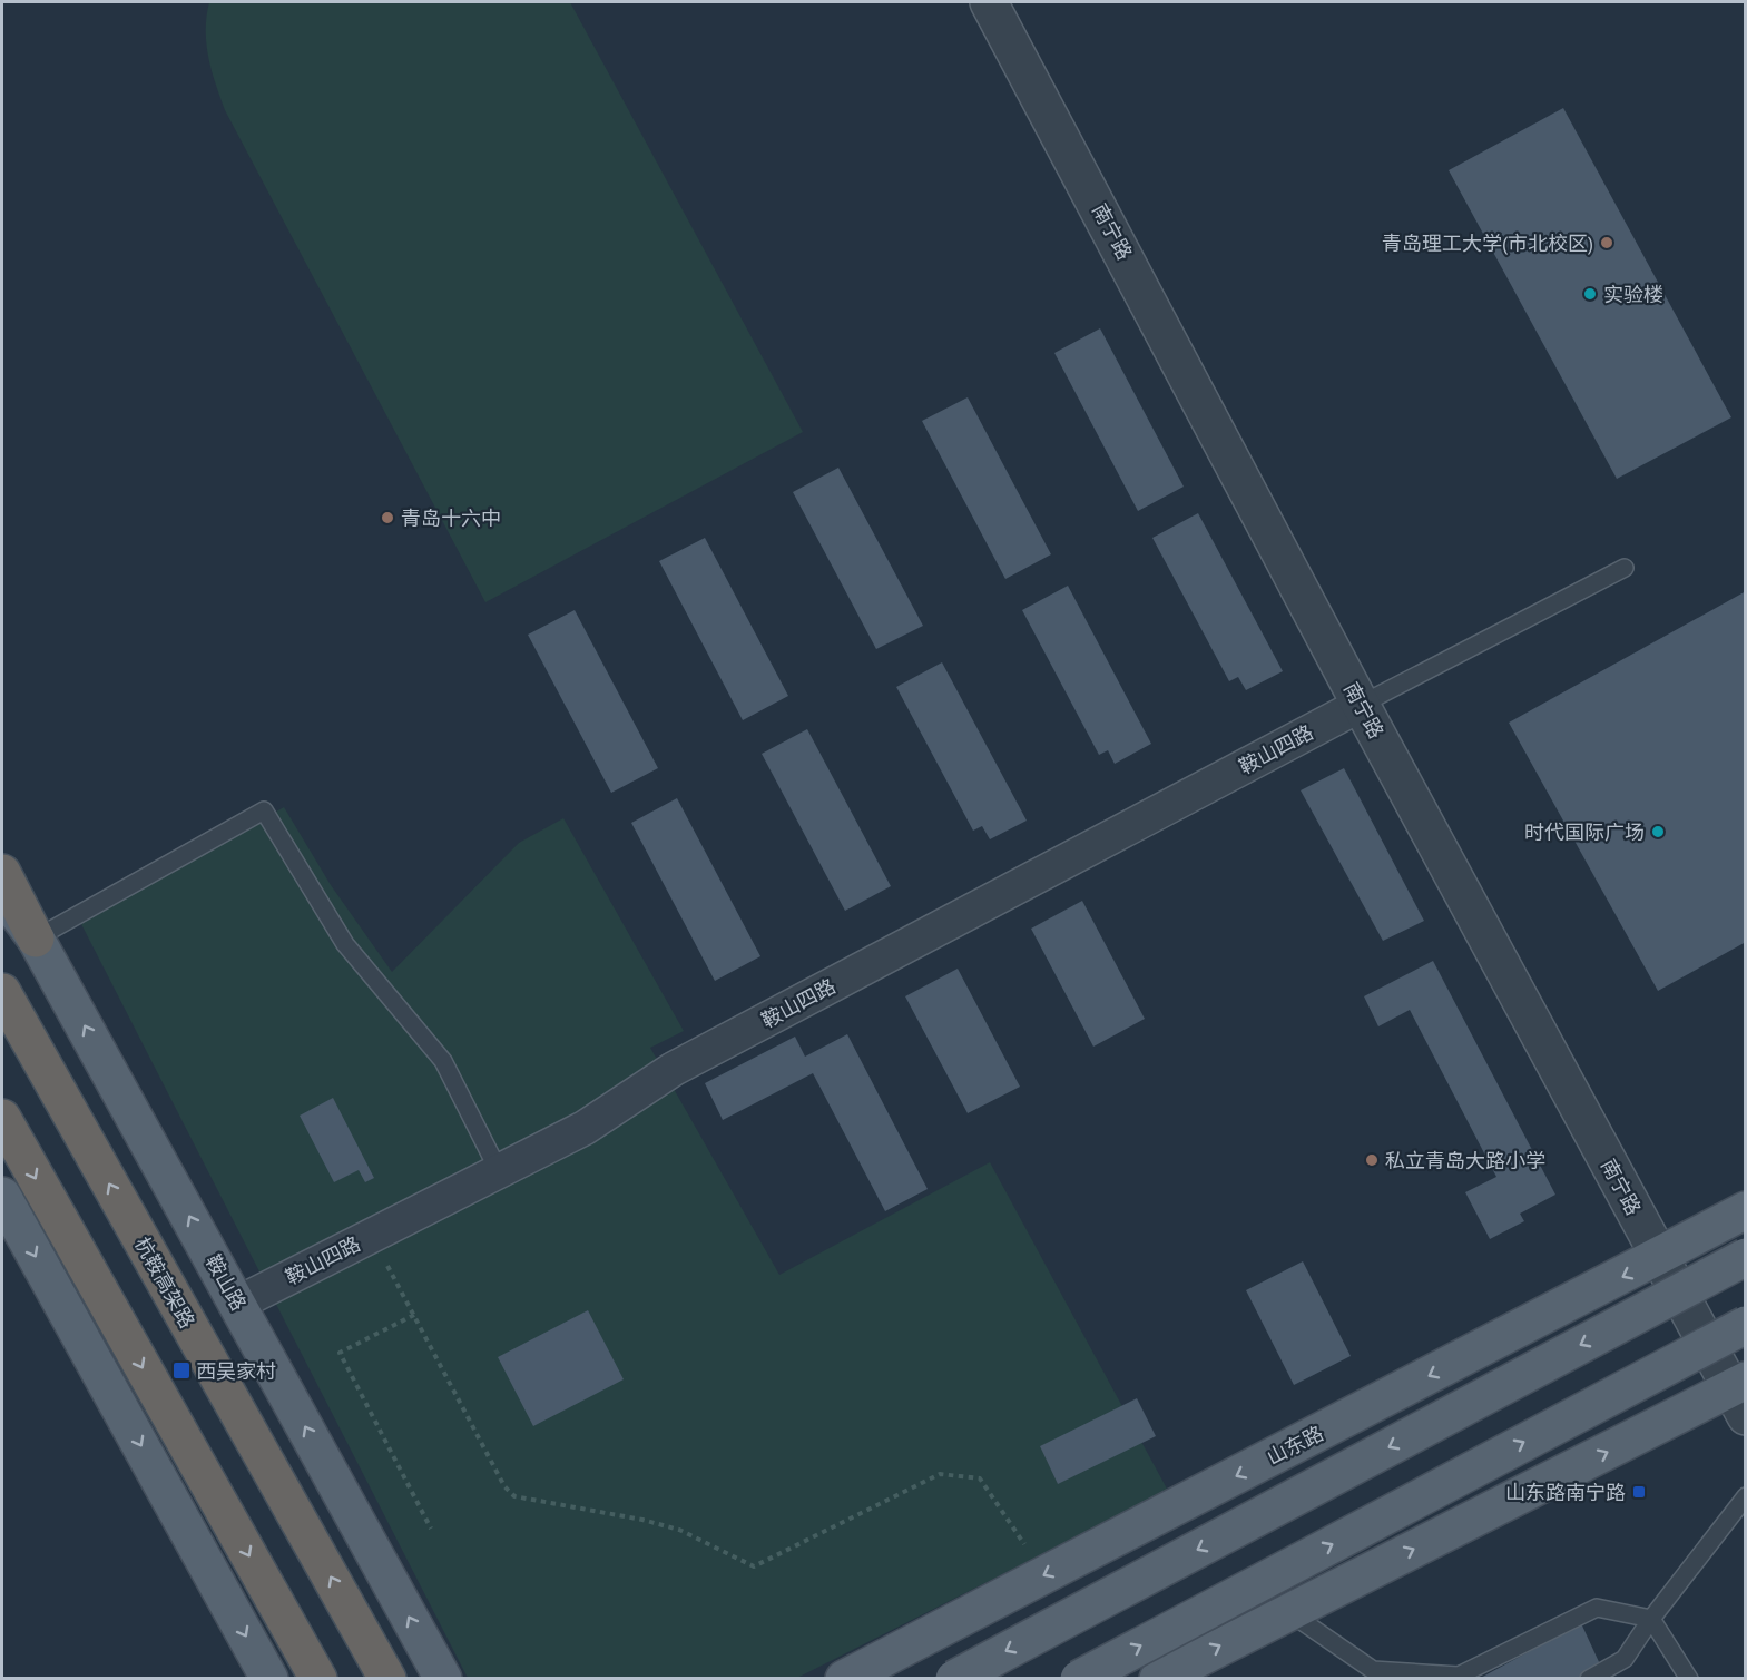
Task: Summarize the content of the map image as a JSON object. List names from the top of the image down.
{
  "streets": {
    "highway": ["杭鞍高架路"],
    "main road": ["鞍山路", "山东路"],
    "street": ["南宁路", "鞍山四路"]
  },
  "crossings": [
    ["南宁路", "鞍山四路"],
    ["南宁路", "山东路"],
    ["鞍山四路", "鞍山路"]
  ],
  "places": {
    "other": [
      "青岛理工大学(市北校区)",
      "实验楼",
      "青岛十六中",
      "时代国际广场",
      "私立青岛大路小学"
    ],
    "transit": ["西吴家村", "山东路南宁路"]
  }
}
